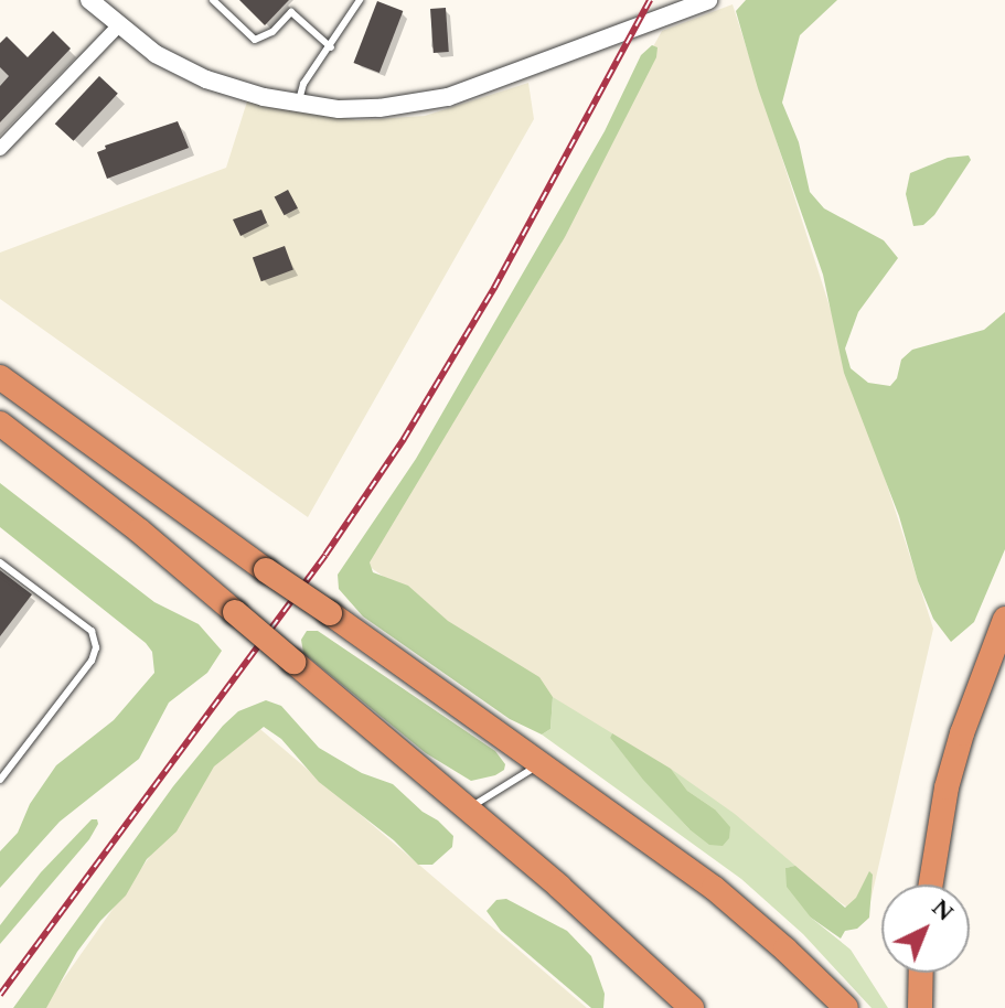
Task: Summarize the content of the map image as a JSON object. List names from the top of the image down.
{
  "north": "top right"
}
